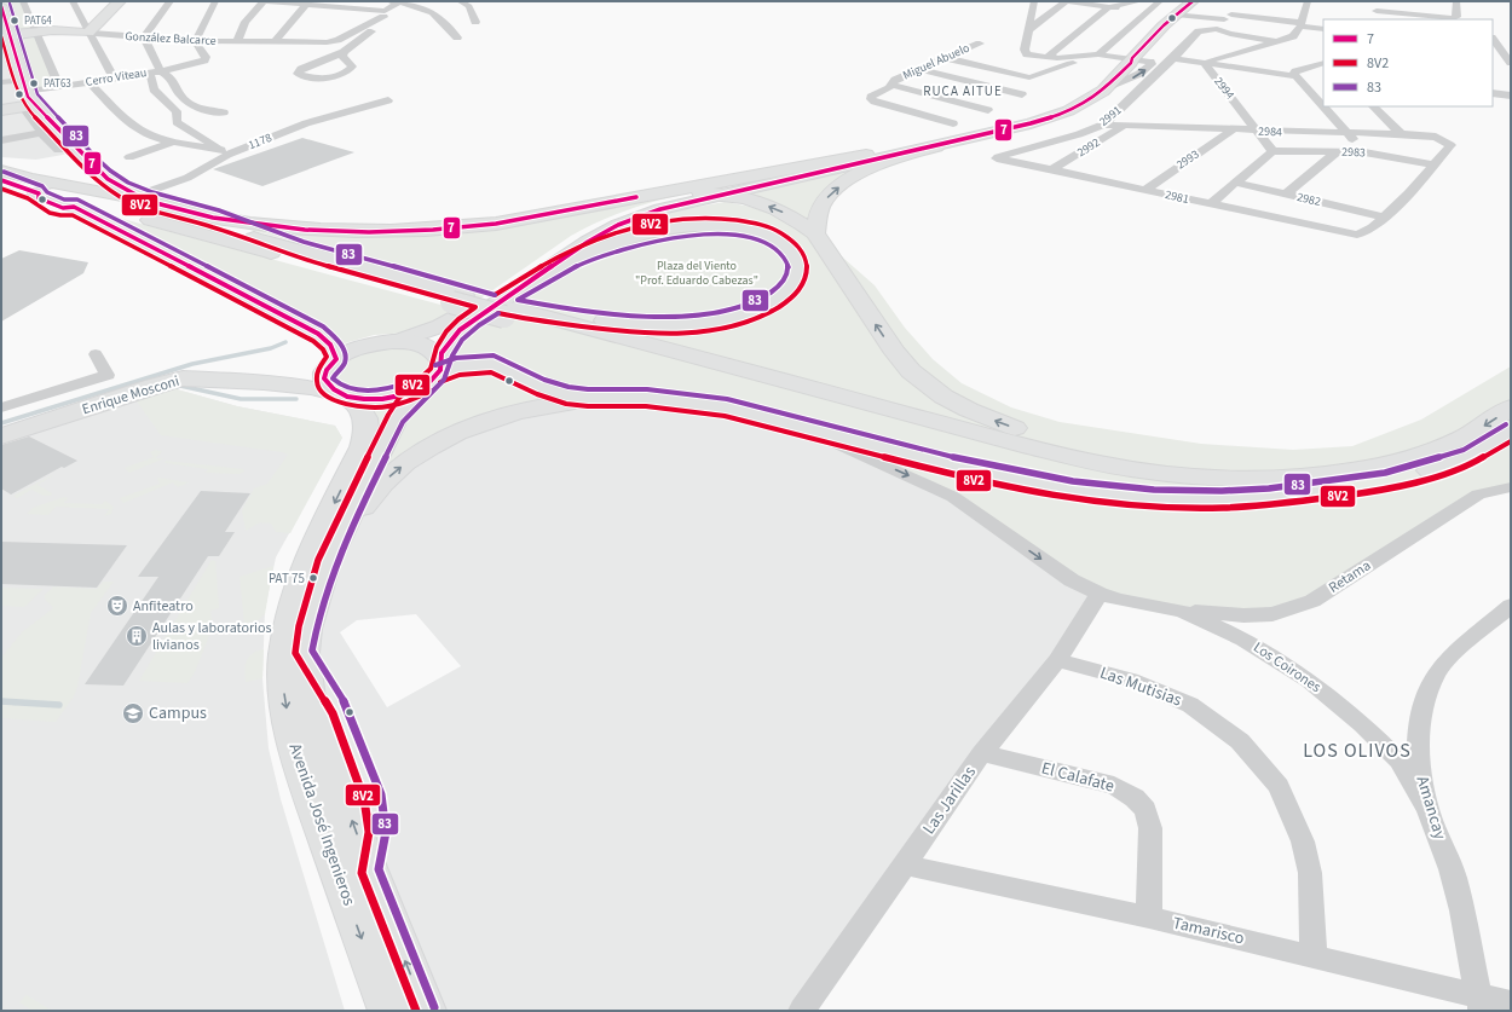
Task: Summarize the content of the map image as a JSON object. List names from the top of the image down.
{
  "streets": {
    "main road": ["González Balcarce", "Enrique Mosconi", "Avenida José Ingenieros"],
    "street": [
      "Miguel Abuelo",
      "Cerro Viteau",
      "2994",
      "2991",
      "2984",
      "1178",
      "2992",
      "2983",
      "2993",
      "2981",
      "2982",
      "Retama",
      "Los Coirones",
      "Las Mutisias",
      "El Calafate",
      "Las Jarillas",
      "Amancay",
      "Tamarisco"
    ]
  },
  "crossings": [
    ["González Balcarce", "Cerro Viteau"],
    ["2994", "2984"],
    ["2994", "2983"],
    ["2991", "2984"],
    ["2991", "2981"],
    ["2984", "2992"],
    ["2984", "2983"],
    ["2984", "2993"],
    ["2992", "2981"],
    ["2993", "2981"],
    ["2981", "2982"],
    ["Enrique Mosconi", "Avenida José Ingenieros"],
    ["Retama", "Los Coirones"],
    ["Los Coirones", "Las Jarillas"],
    ["Los Coirones", "Amancay"],
    ["Las Mutisias", "Las Jarillas"],
    ["Las Mutisias", "Tamarisco"],
    ["El Calafate", "Las Jarillas"],
    ["El Calafate", "Tamarisco"],
    ["Las Jarillas", "Tamarisco"],
    ["Amancay", "Tamarisco"]
  ],
  "one_way": ["Los Coirones"],
  "districts": ["RUCA AITUE", "LOS OLIVOS"],
  "parks": ["Plaza del Viento \"Prof. Eduardo Cabezas\""],
  "places": {
    "other": ["PAT64", "PAT63", "PAT 75"],
    "theatre": ["Anfiteatro"],
    "building": ["Aulas y laboratorios livianos"],
    "school or university": ["Campus"]
  },
  "lines": ["transit line 7", "transit line 83", "transit line 8V2"],
  "legend": ["7", "8V2", "83"]
}
